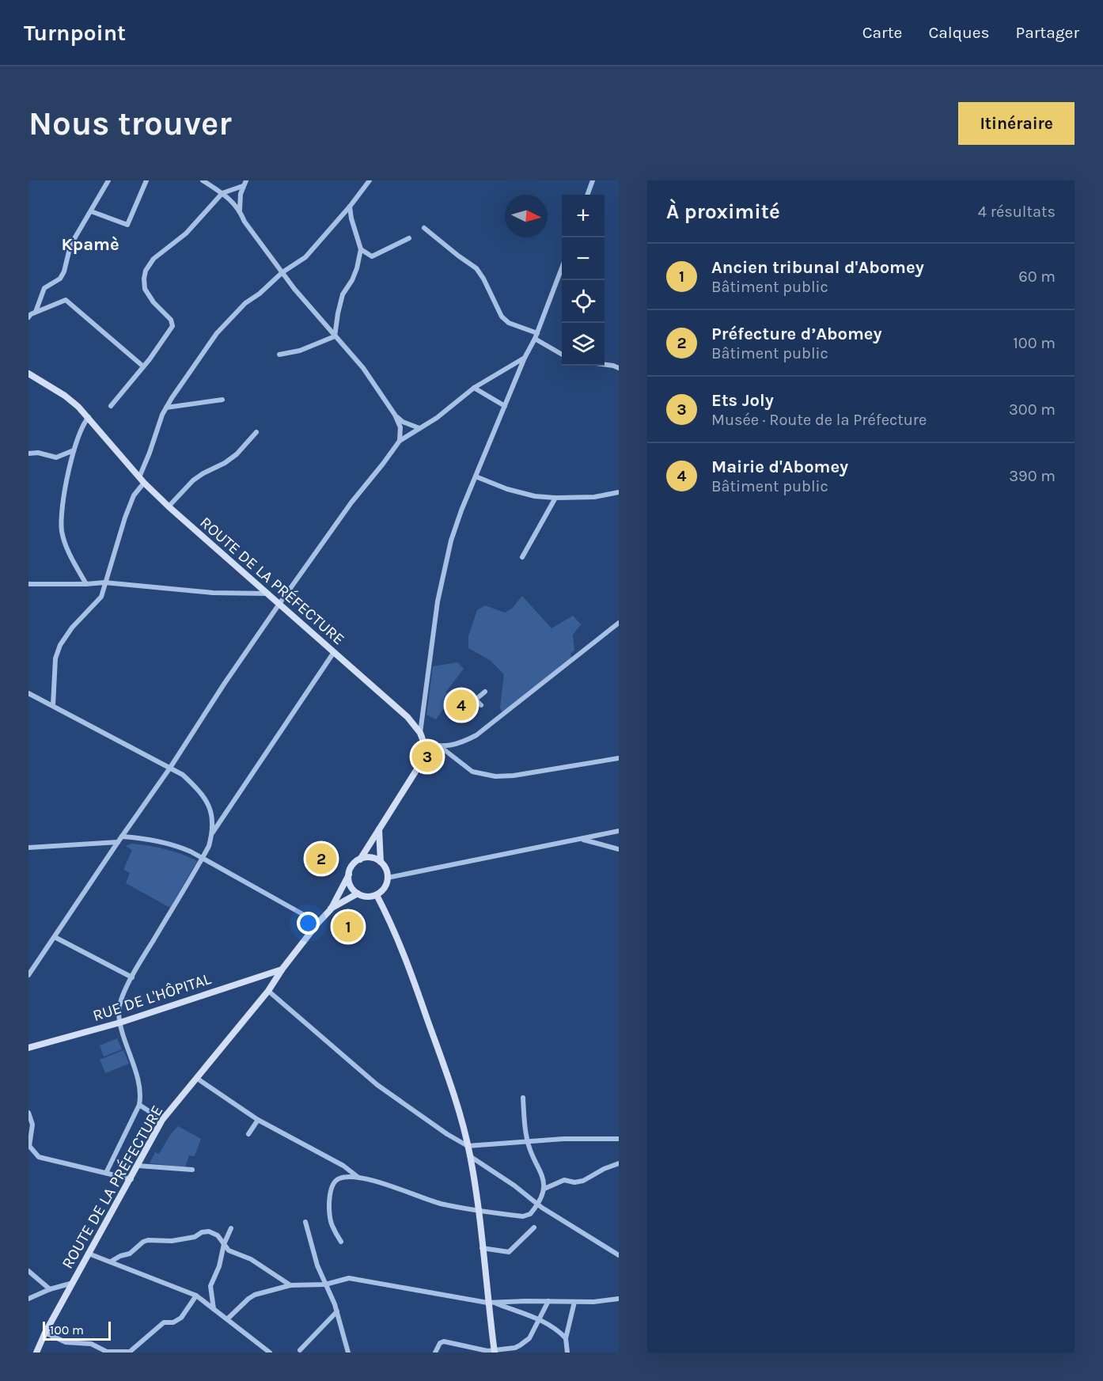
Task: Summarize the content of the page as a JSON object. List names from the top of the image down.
{
  "streets": {
    "street": ["ROUTE DE LA PRÉFECTURE", "RUE DE L'HÔPITAL"]
  },
  "crossings": [
    ["ROUTE DE LA PRÉFECTURE", "RUE DE L'HÔPITAL"]
  ],
  "districts": ["Kpamè"],
  "scale_bar": "100 m",
  "north": "right",
  "page": {
    "header": "Turnpoint",
    "nav": ["Carte", "Calques", "Partager"],
    "buttons": "Itinéraire",
    "title": "Nous trouver",
    "heading": ["À proximité", "4 résultats"],
    "map_buttons": ["+", "−"],
    "list": [
      {
        "mark": "1",
        "name": "Ancien tribunal d'Abomey",
        "note": "Bâtiment public",
        "value": "60 m"
      },
      {
        "mark": "2",
        "name": "Préfecture d’Abomey",
        "note": "Bâtiment public",
        "value": "100 m"
      },
      {
        "mark": "3",
        "name": "Ets Joly",
        "note": "Musée · Route de la Préfecture",
        "value": "300 m"
      },
      {
        "mark": "4",
        "name": "Mairie d'Abomey",
        "note": "Bâtiment public",
        "value": "390 m"
      }
    ],
    "pins": [
      "4",
      "3",
      "2",
      "1"
    ],
    "scale": "100 m"
  }
}
